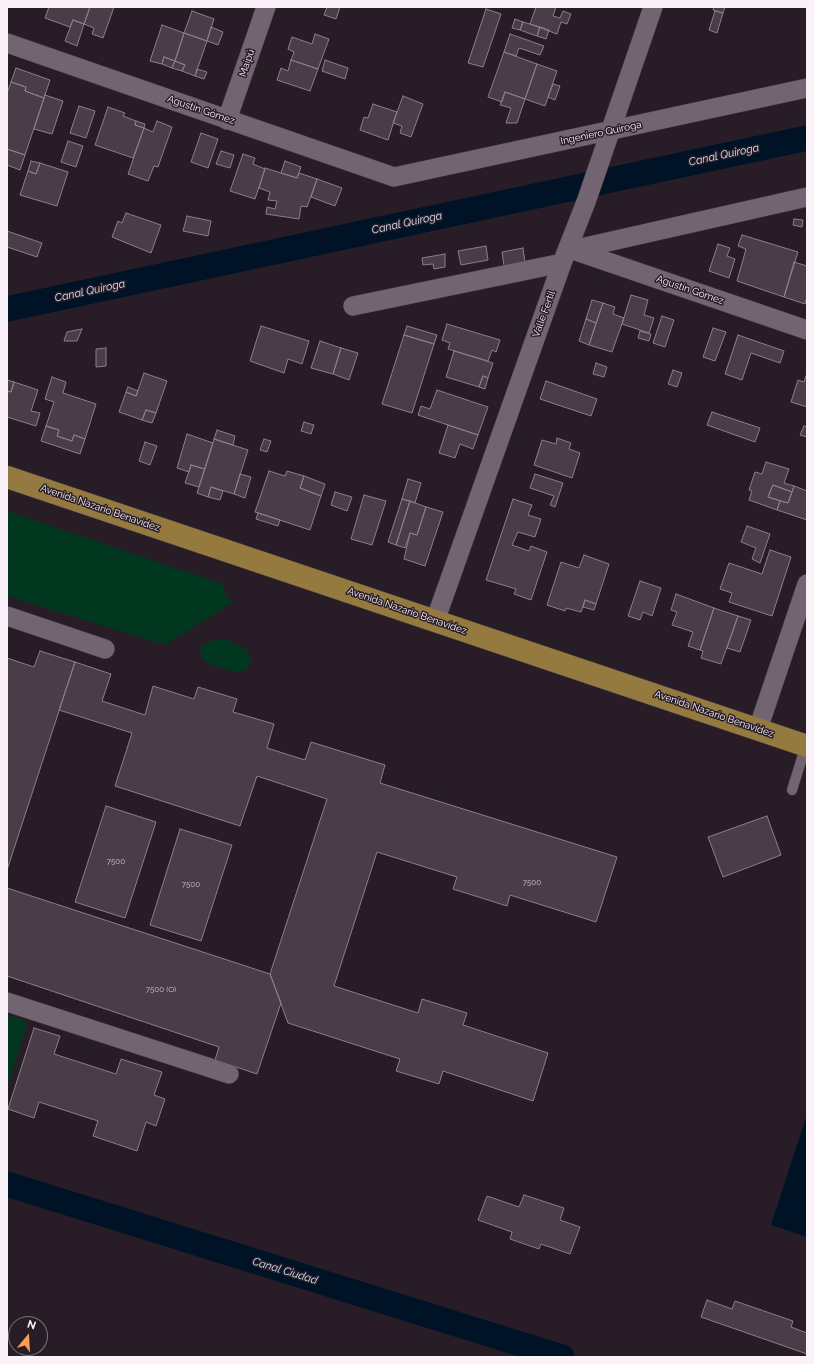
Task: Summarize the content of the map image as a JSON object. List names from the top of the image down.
{
  "streets": {
    "main road": ["Avenida Nazario Benavídez"],
    "street": [
      "Maipú",
      "Agustín Gómez",
      "Ingeniero Quiroga",
      "Valle Fertil"
    ]
  },
  "crossings": [
    ["Maipú", "Agustín Gómez"],
    ["Agustín Gómez", "Ingeniero Quiroga"],
    ["Agustín Gómez", "Valle Fertil"],
    ["Ingeniero Quiroga", "Valle Fertil"],
    ["Valle Fertil", "Avenida Nazario Benavídez"]
  ],
  "water": ["Canal Quiroga", "Canal Ciudad"],
  "house_numbers": [
    "7500",
    "7500",
    "7500",
    "7500 (O)"
  ],
  "north": "top"
}
